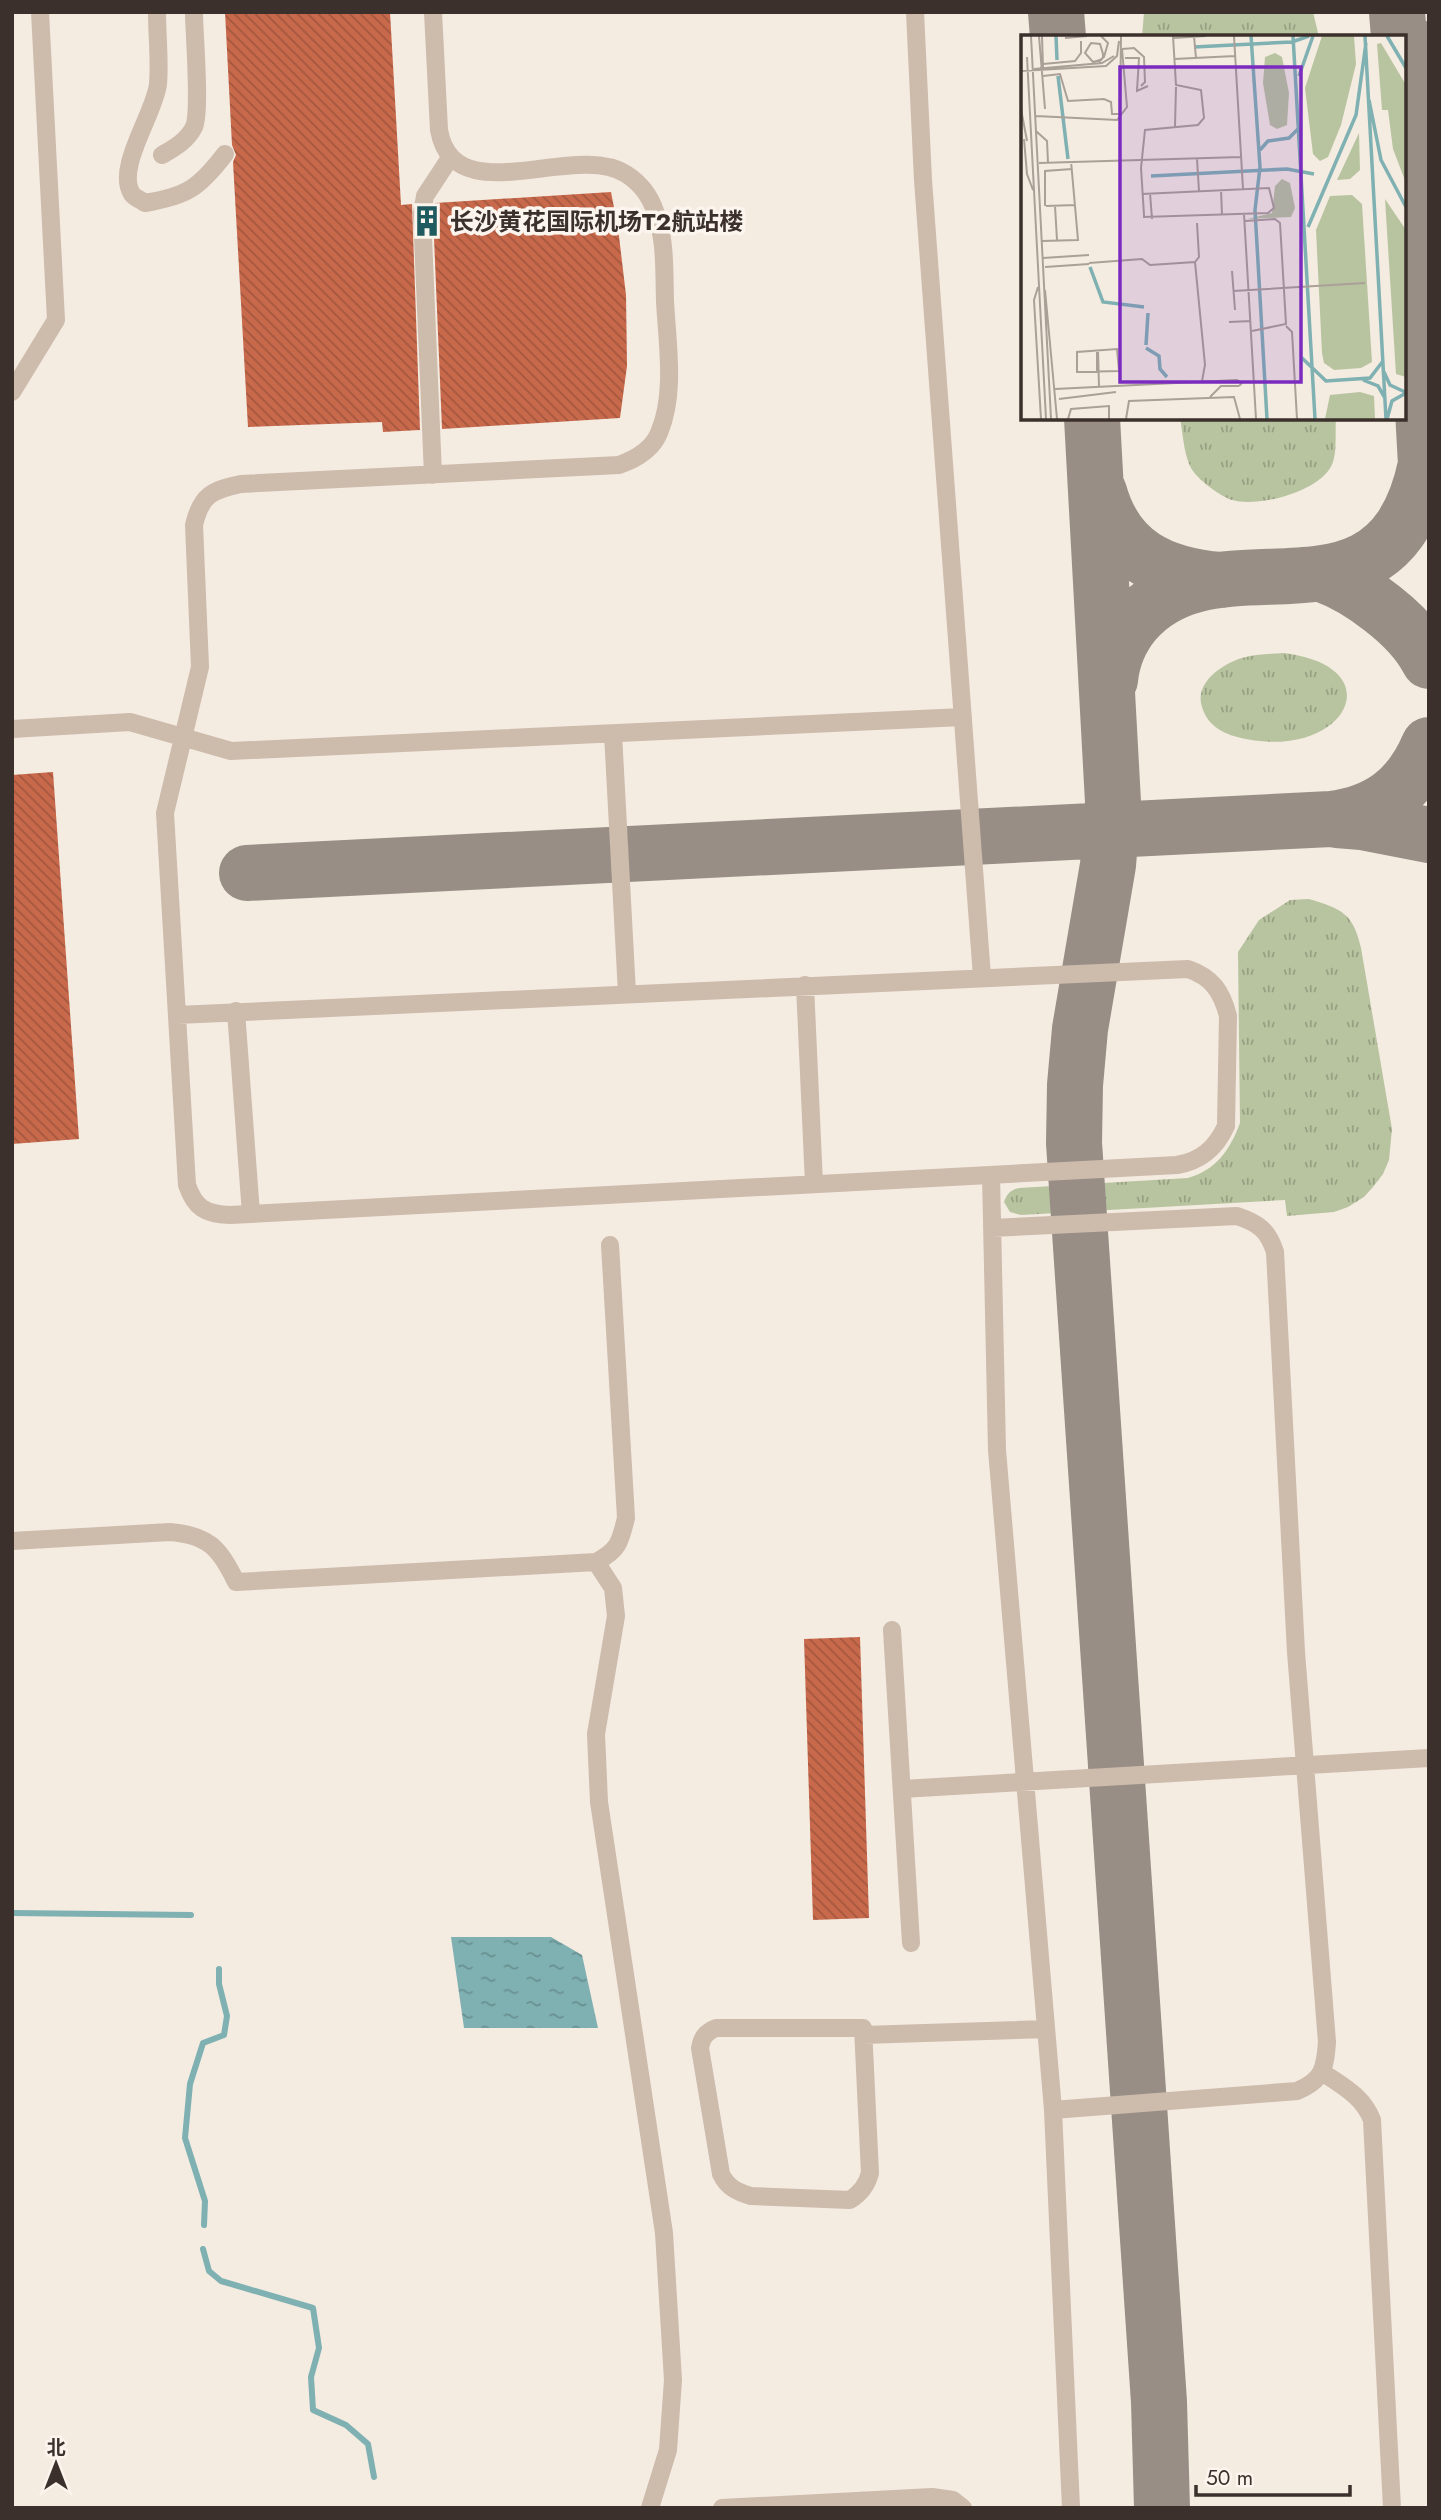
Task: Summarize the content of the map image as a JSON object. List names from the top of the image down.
{
  "places": {
    "building": ["长沙黄花国际机场T2航站楼"]
  },
  "scale_bar": "50 m",
  "north": "top"
}
